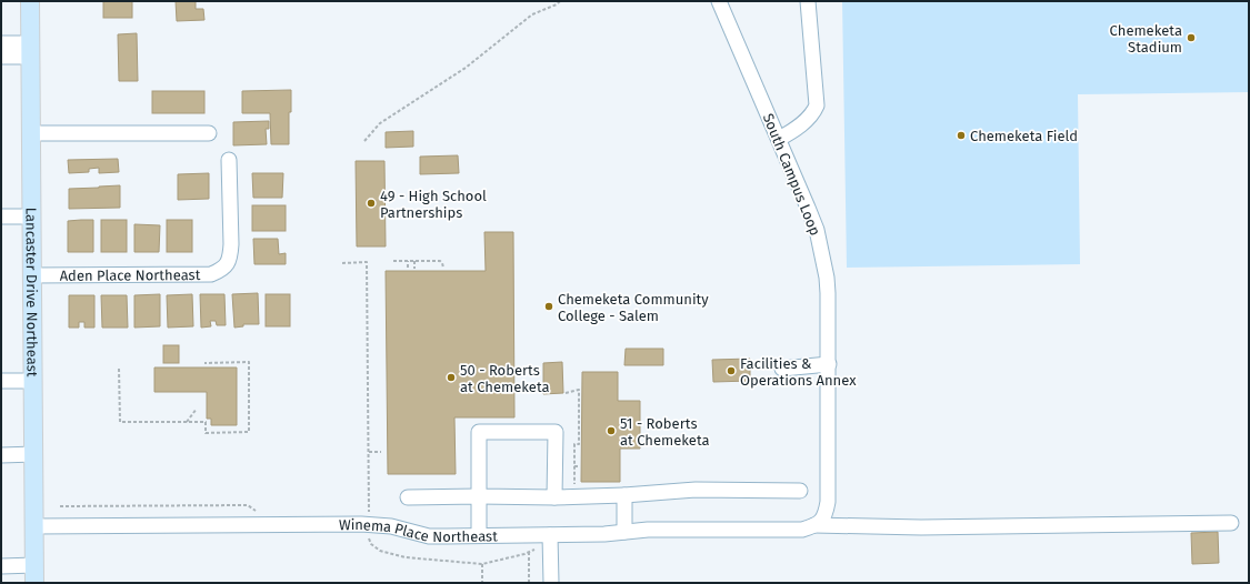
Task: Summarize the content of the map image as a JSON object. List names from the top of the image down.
{
  "streets": {
    "main road": ["Lancaster Drive Northeast"],
    "street": ["South Campus Loop", "Aden Place Northeast", "Winema Place Northeast"]
  },
  "crossings": [
    ["South Campus Loop", "Winema Place Northeast"],
    ["Aden Place Northeast", "Lancaster Drive Northeast"],
    ["Lancaster Drive Northeast", "Winema Place Northeast"]
  ],
  "places": [
    "Chemeketa Stadium",
    "Chemeketa Field",
    "49 - High School Partnerships",
    "Chemeketa Community College - Salem",
    "Facilities & Operations Annex",
    "50 - Roberts at Chemeketa",
    "51 - Roberts at Chemeketa"
  ]
}
